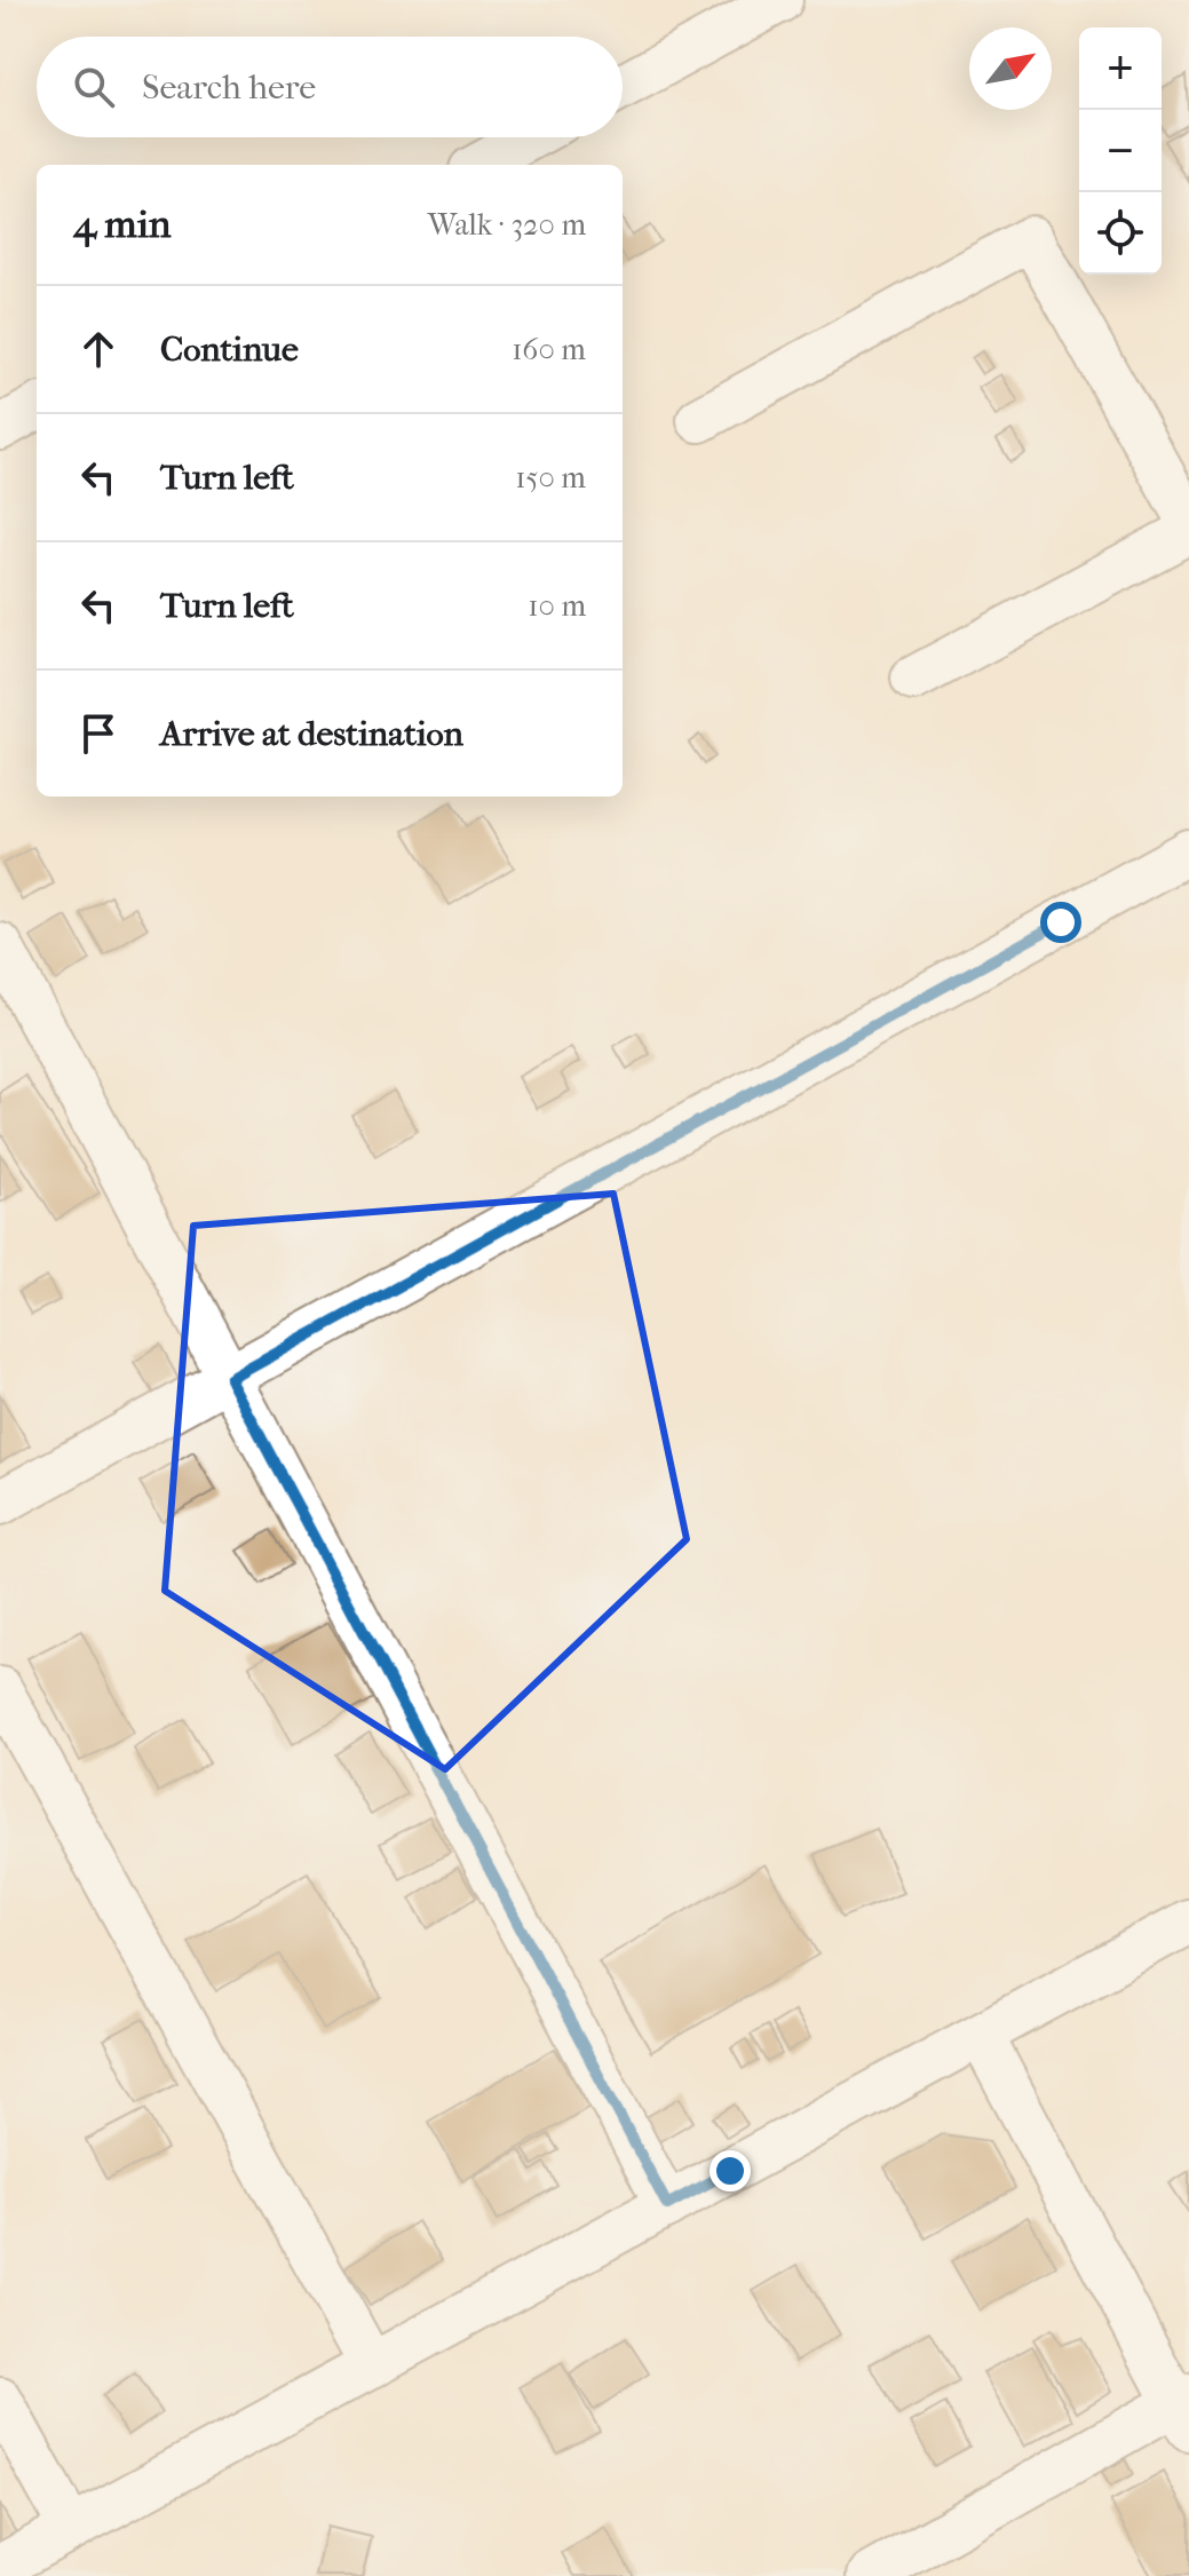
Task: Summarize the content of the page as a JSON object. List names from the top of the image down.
{
  "north": "top right",
  "page": {
    "map_buttons": ["+", "−"],
    "search": "Search here",
    "heading": ["4 min", "Walk · 320 m"],
    "list": [
      ["Continue", "160 m"],
      ["Turn left", "150 m"],
      ["Turn left", "10 m"],
      "Arrive at destination"
    ]
  }
}
